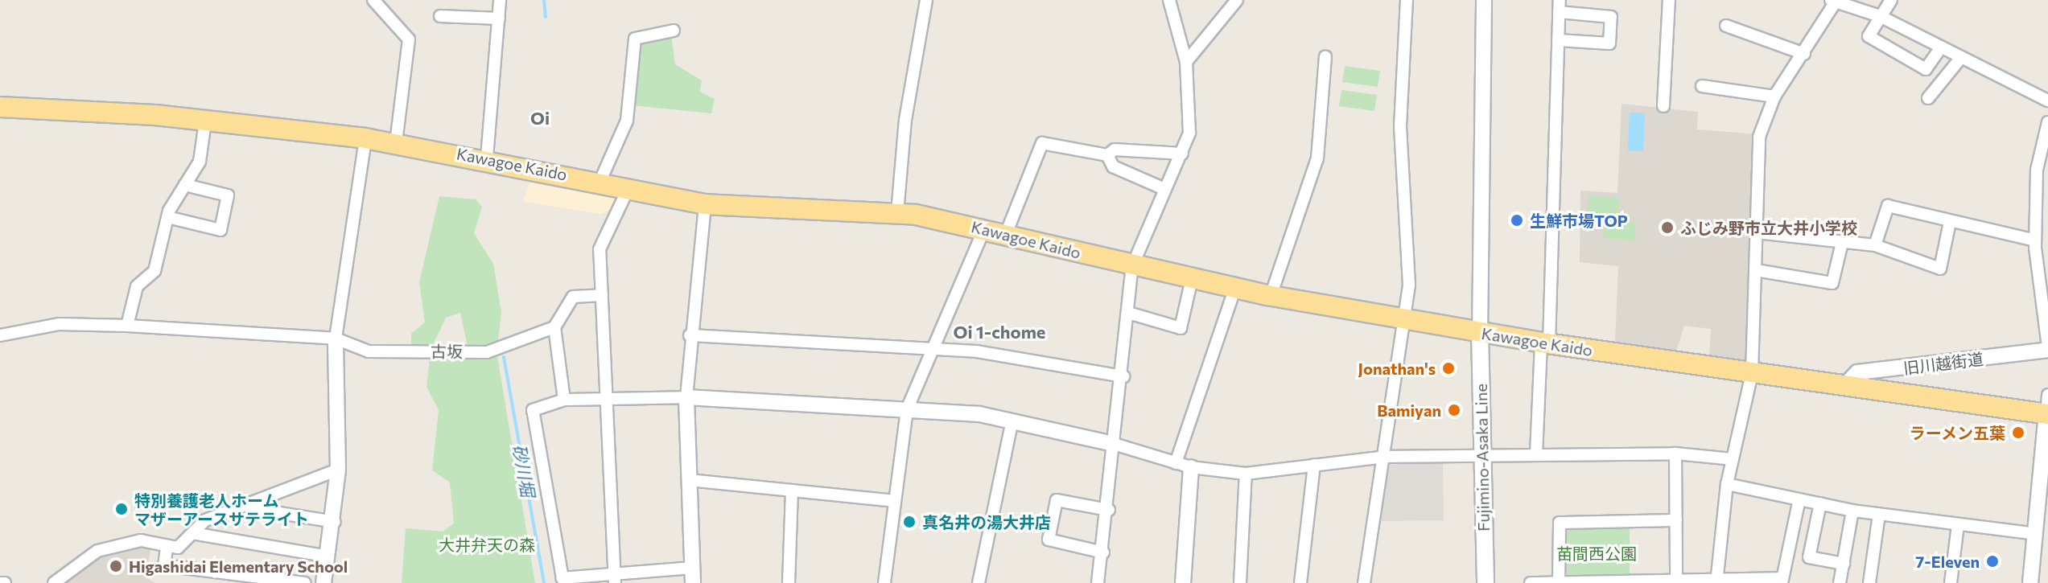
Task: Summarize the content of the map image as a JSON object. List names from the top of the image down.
{
  "streets": {
    "highway": ["Kawagoe Kaido"],
    "main road": ["Fujimino-Asaka Line"],
    "street": ["古坂", "旧川越街道"]
  },
  "crossings": [
    ["Kawagoe Kaido", "旧川越街道"],
    ["Kawagoe Kaido", "Fujimino-Asaka Line"]
  ],
  "districts": ["Oi", "Oi 1-chome"],
  "water": ["砂川堀"],
  "parks": ["大井弁天の森", "苗間西公園"],
  "places": [
    "生鮮市場TOP",
    "ふじみ野市立大井小学校",
    "Jonathan's",
    "Bamiyan",
    "ラーメン五葉",
    "特別養護老人ホーム マザーアースサテライト",
    "真名井の湯大井店",
    "7-Eleven",
    "Higashidai Elementary School"
  ]
}
